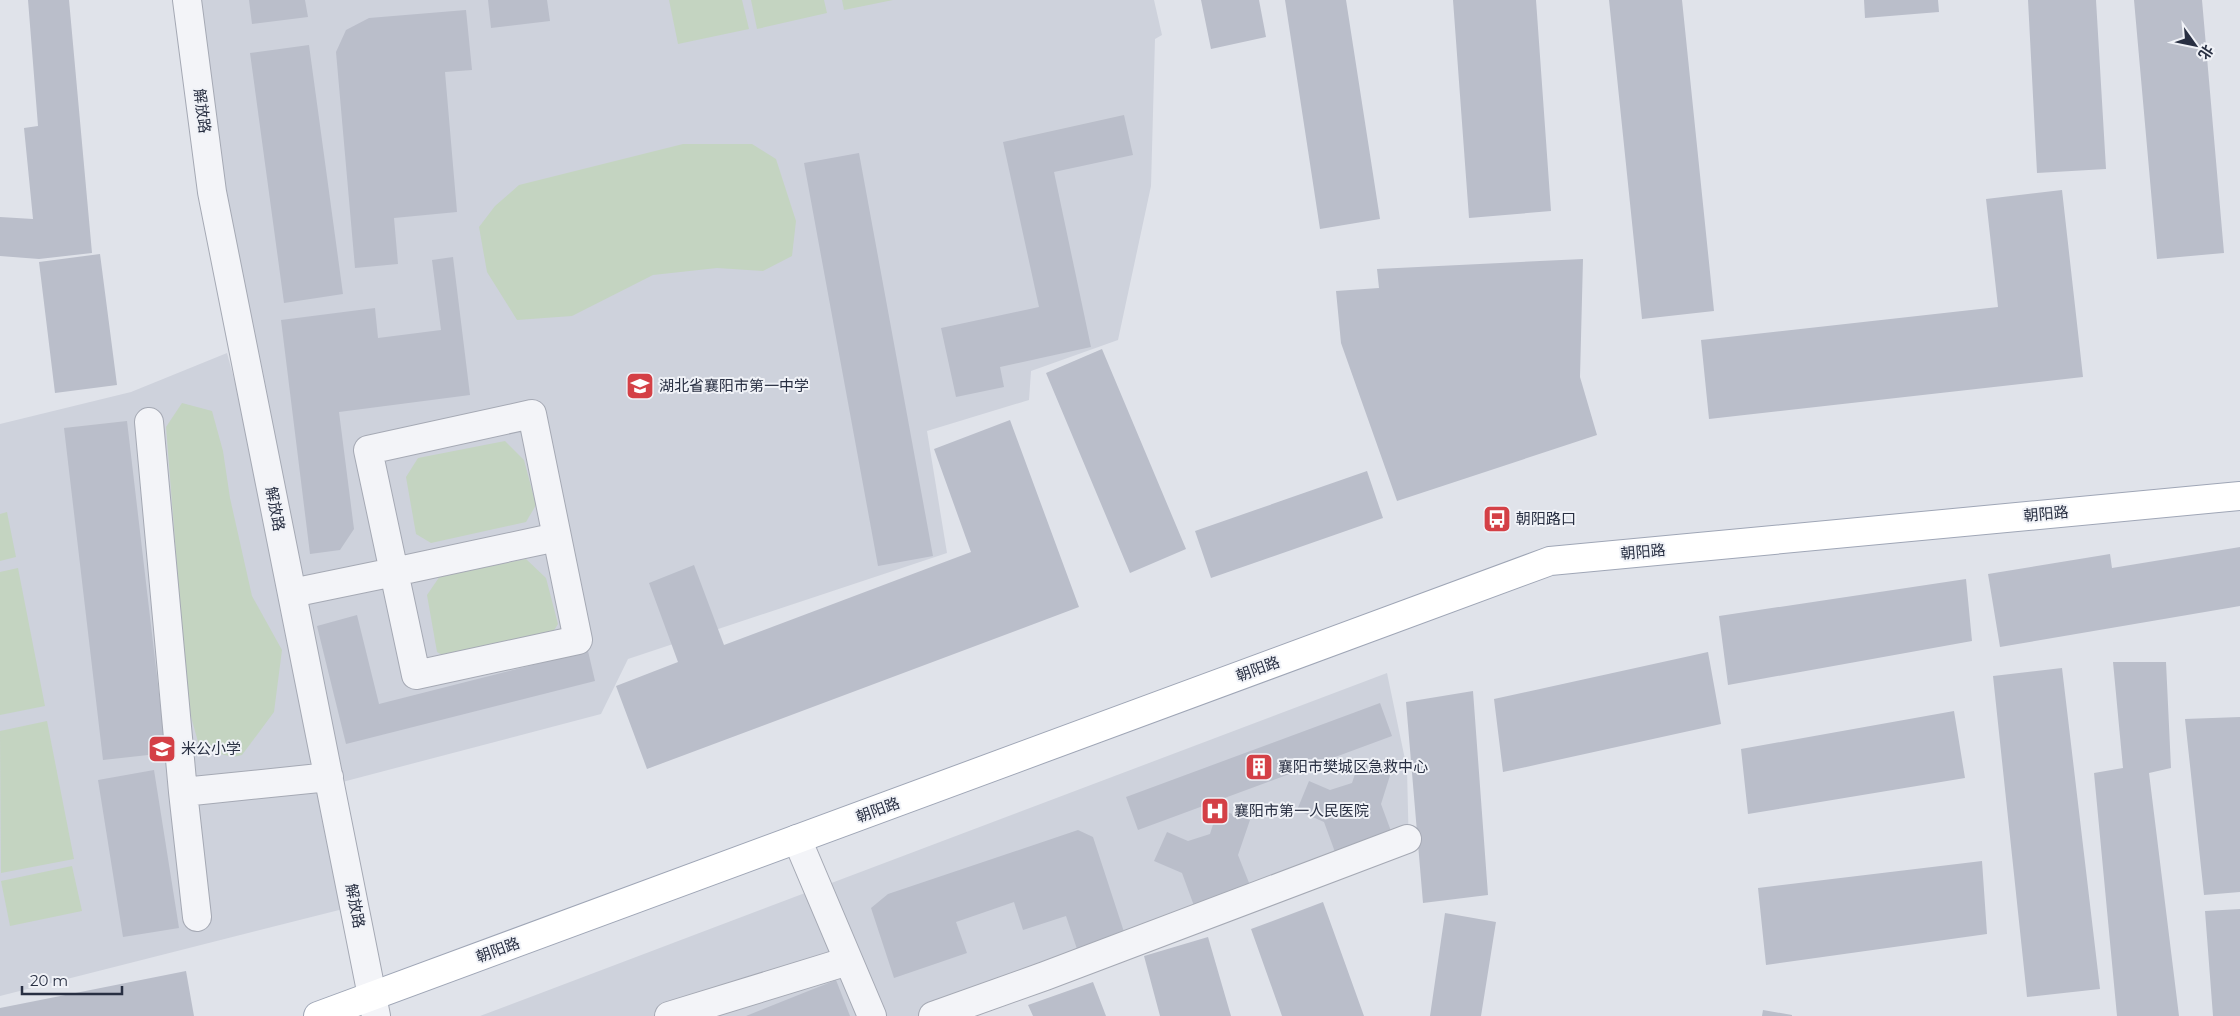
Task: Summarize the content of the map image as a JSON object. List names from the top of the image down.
{
  "streets": {
    "main road": ["朝阳路"],
    "street": ["解放路"]
  },
  "crossings": [
    ["解放路", "朝阳路"]
  ],
  "places": {
    "school or university": ["湖北省襄阳市第一中学", "米公小学"],
    "bus stop": ["朝阳路口"],
    "building": ["襄阳市樊城区急救中心"],
    "hospital": ["襄阳市第一人民医院"]
  },
  "scale_bar": "20 m",
  "north": "bottom right"
}
